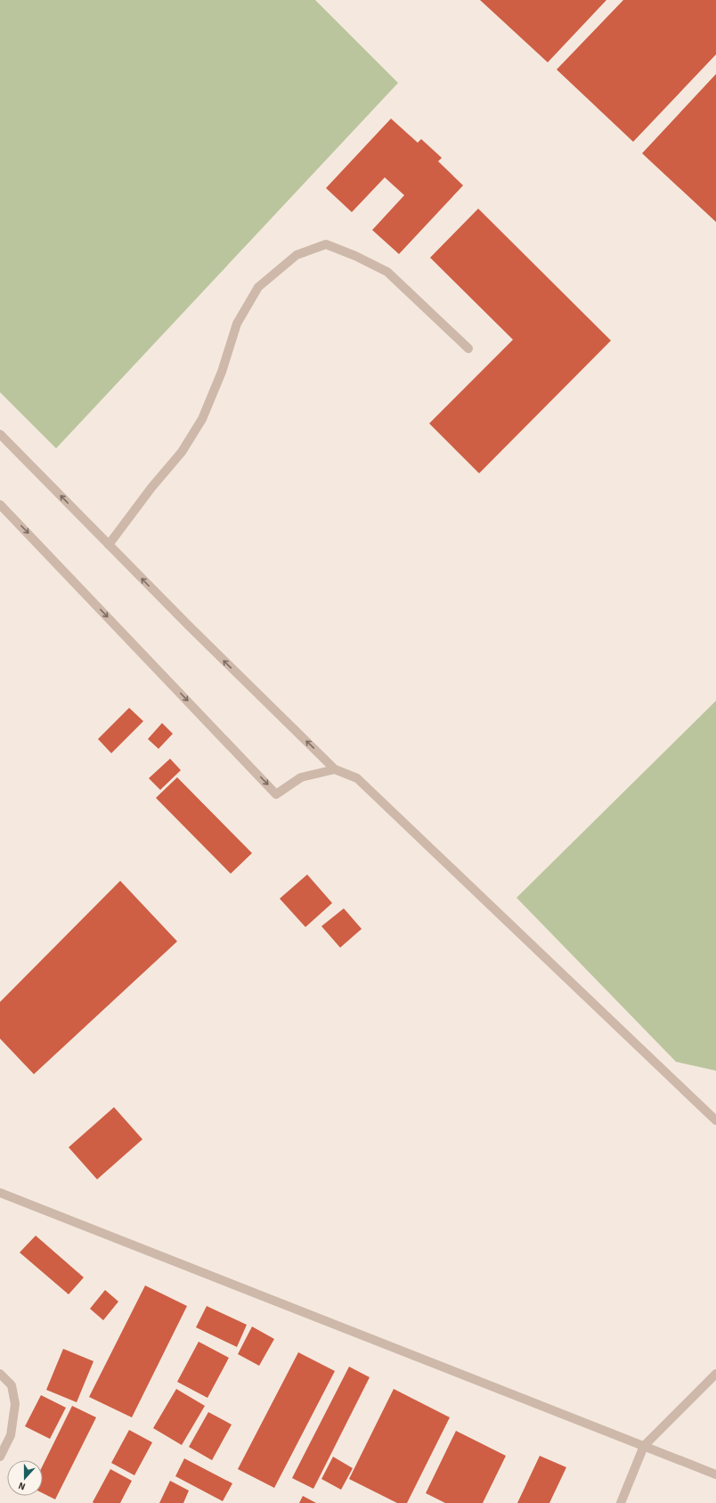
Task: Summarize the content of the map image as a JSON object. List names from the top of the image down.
{
  "north": "bottom"
}
